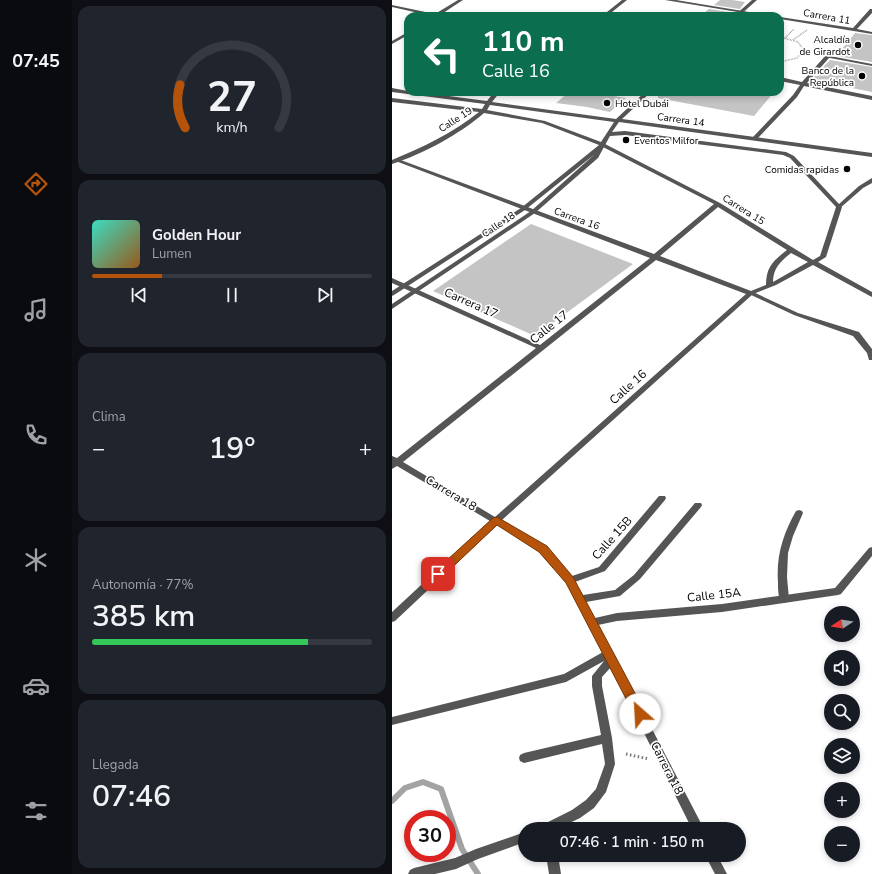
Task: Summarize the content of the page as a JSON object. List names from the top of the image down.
{
  "streets": {
    "street": [
      "Carrera 11",
      "Calle 19",
      "Carrera 14",
      "Carrera 15",
      "Carrera 16",
      "Calle 18",
      "Carrera 17",
      "Calle 17",
      "Calle 16",
      "Carrera 18",
      "Calle 15B",
      "Calle 15A"
    ]
  },
  "crossings": [
    ["Calle 19", "Carrera 14"],
    ["Calle 19", "Carrera 16"],
    ["Carrera 14", "Calle 18"],
    ["Carrera 14", "Calle 16"],
    ["Carrera 15", "Calle 18"],
    ["Carrera 15", "Calle 17"],
    ["Carrera 16", "Calle 18"],
    ["Carrera 16", "Calle 17"],
    ["Carrera 16", "Calle 16"],
    ["Calle 18", "Carrera 17"],
    ["Carrera 17", "Calle 17"],
    ["Calle 17", "Carrera 18"],
    ["Calle 16", "Carrera 18"],
    ["Carrera 18", "Calle 15B"],
    ["Carrera 18", "Calle 15A"]
  ],
  "places": [
    "Alcaldía de Girardot",
    "Banco de la República",
    "Hotel Dubái",
    "Eventos Milfor",
    "Comidas rapidas"
  ],
  "north": "left",
  "page": {
    "tabs": "07:45",
    "turn": ["110 m", "Calle 16"],
    "song": ["Golden Hour", "Lumen"],
    "tile": [
      "Clima",
      ["Autonomía · 77%", "385 km"],
      ["Llegada", "07:46"]
    ],
    "heat": ["−", "19°", "+"],
    "map_buttons": ["+", "−"],
    "limit": "30",
    "trip": "07:46 · 1 min · 150 m",
    "gauge": ["27", "km/h"]
  }
}
